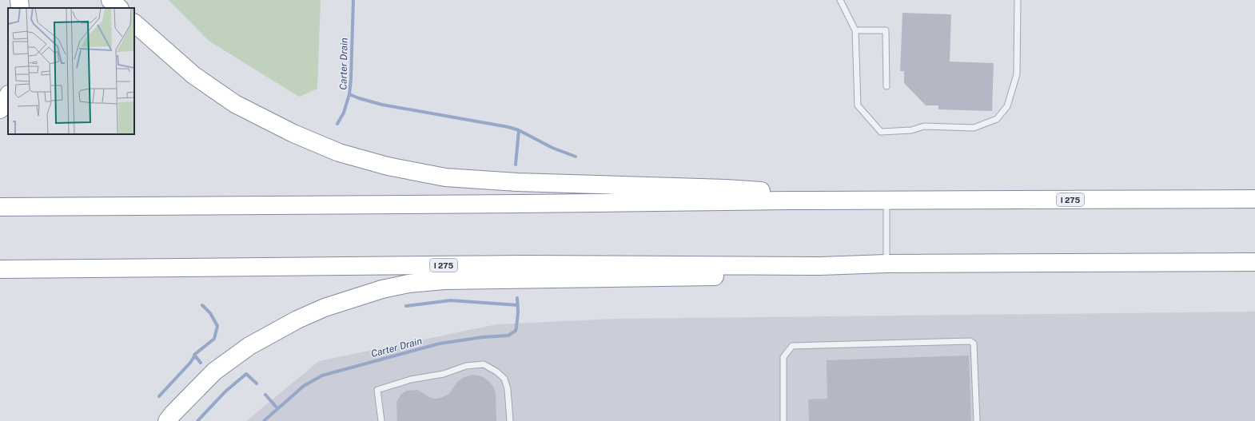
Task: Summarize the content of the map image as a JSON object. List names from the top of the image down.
{
  "streets": {
    "highway": ["I 275"]
  },
  "water": ["Carter Drain"]
}
